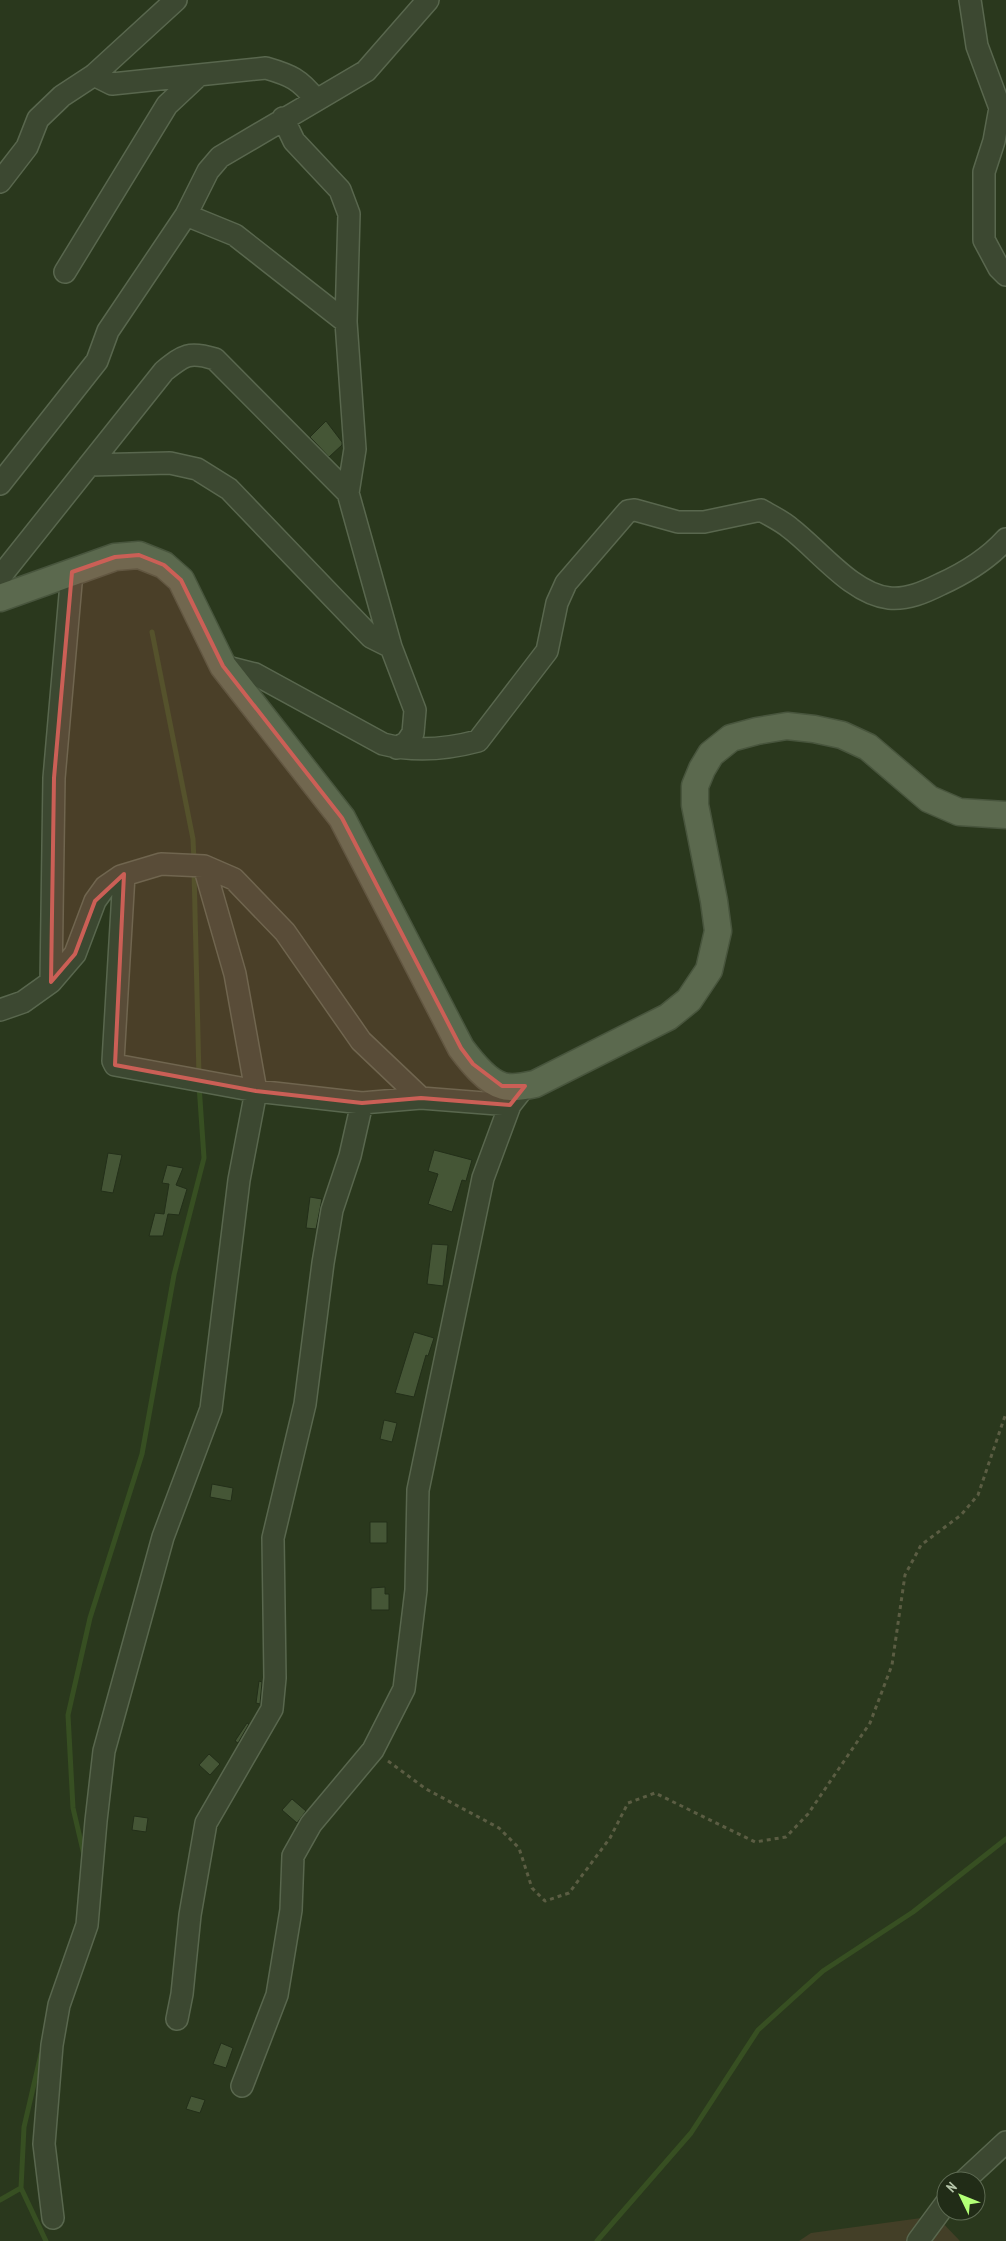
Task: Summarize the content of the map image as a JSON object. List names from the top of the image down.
{
  "north": "top left"
}
